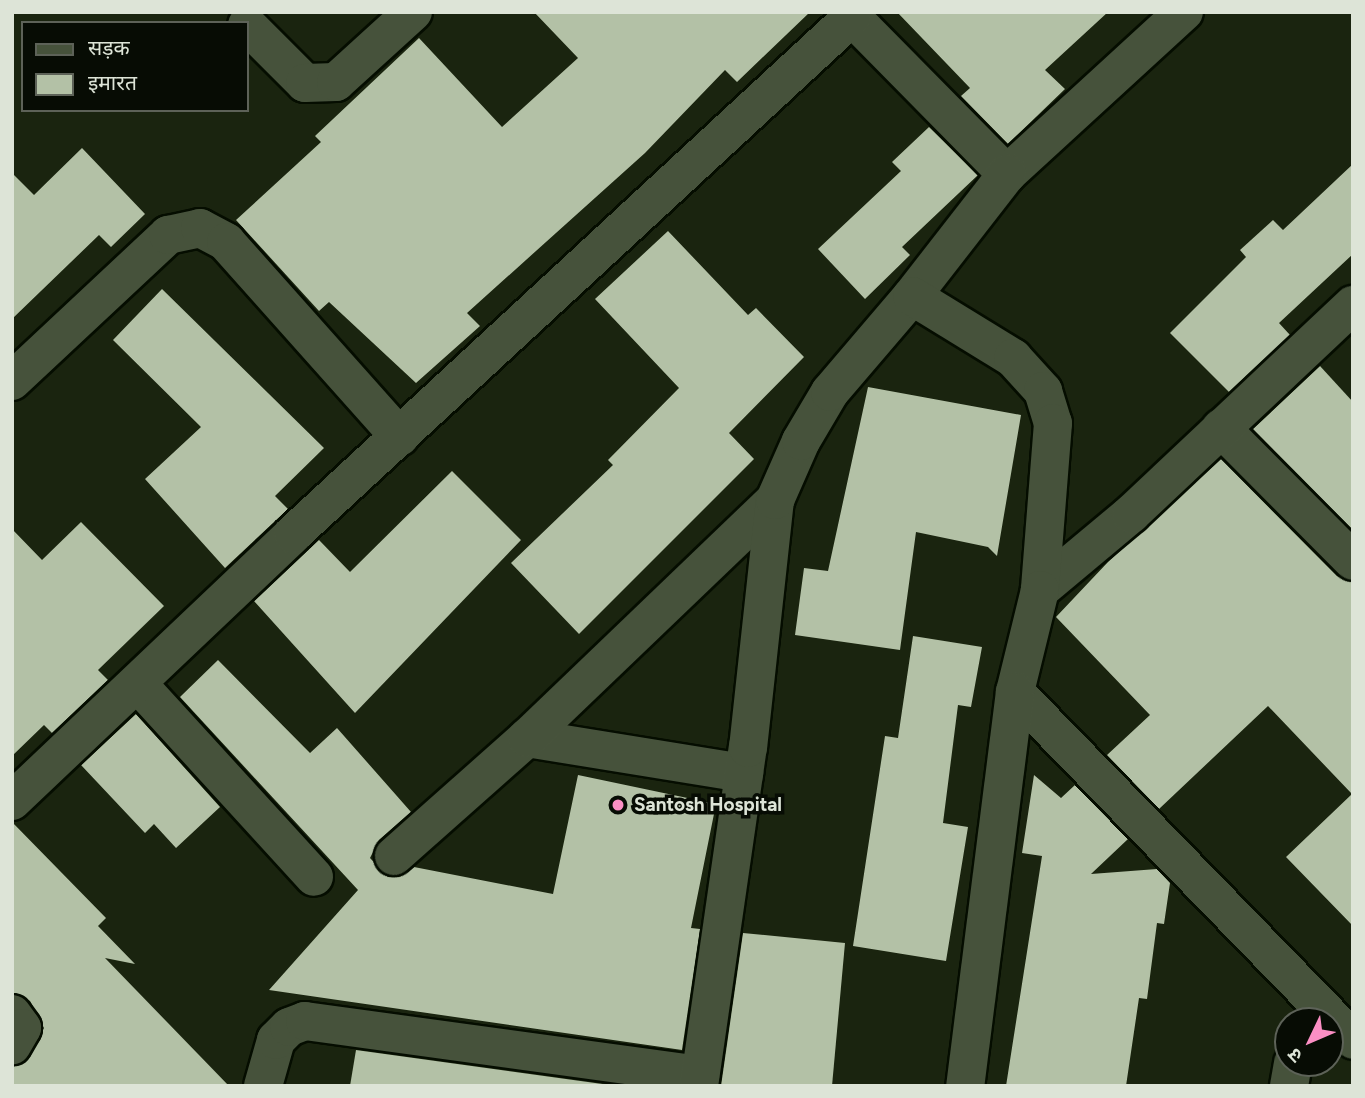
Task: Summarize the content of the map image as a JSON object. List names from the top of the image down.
{
  "places": ["Santosh Hospital"],
  "legend": ["सड़क", "इमारत"],
  "north": "bottom left"
}
